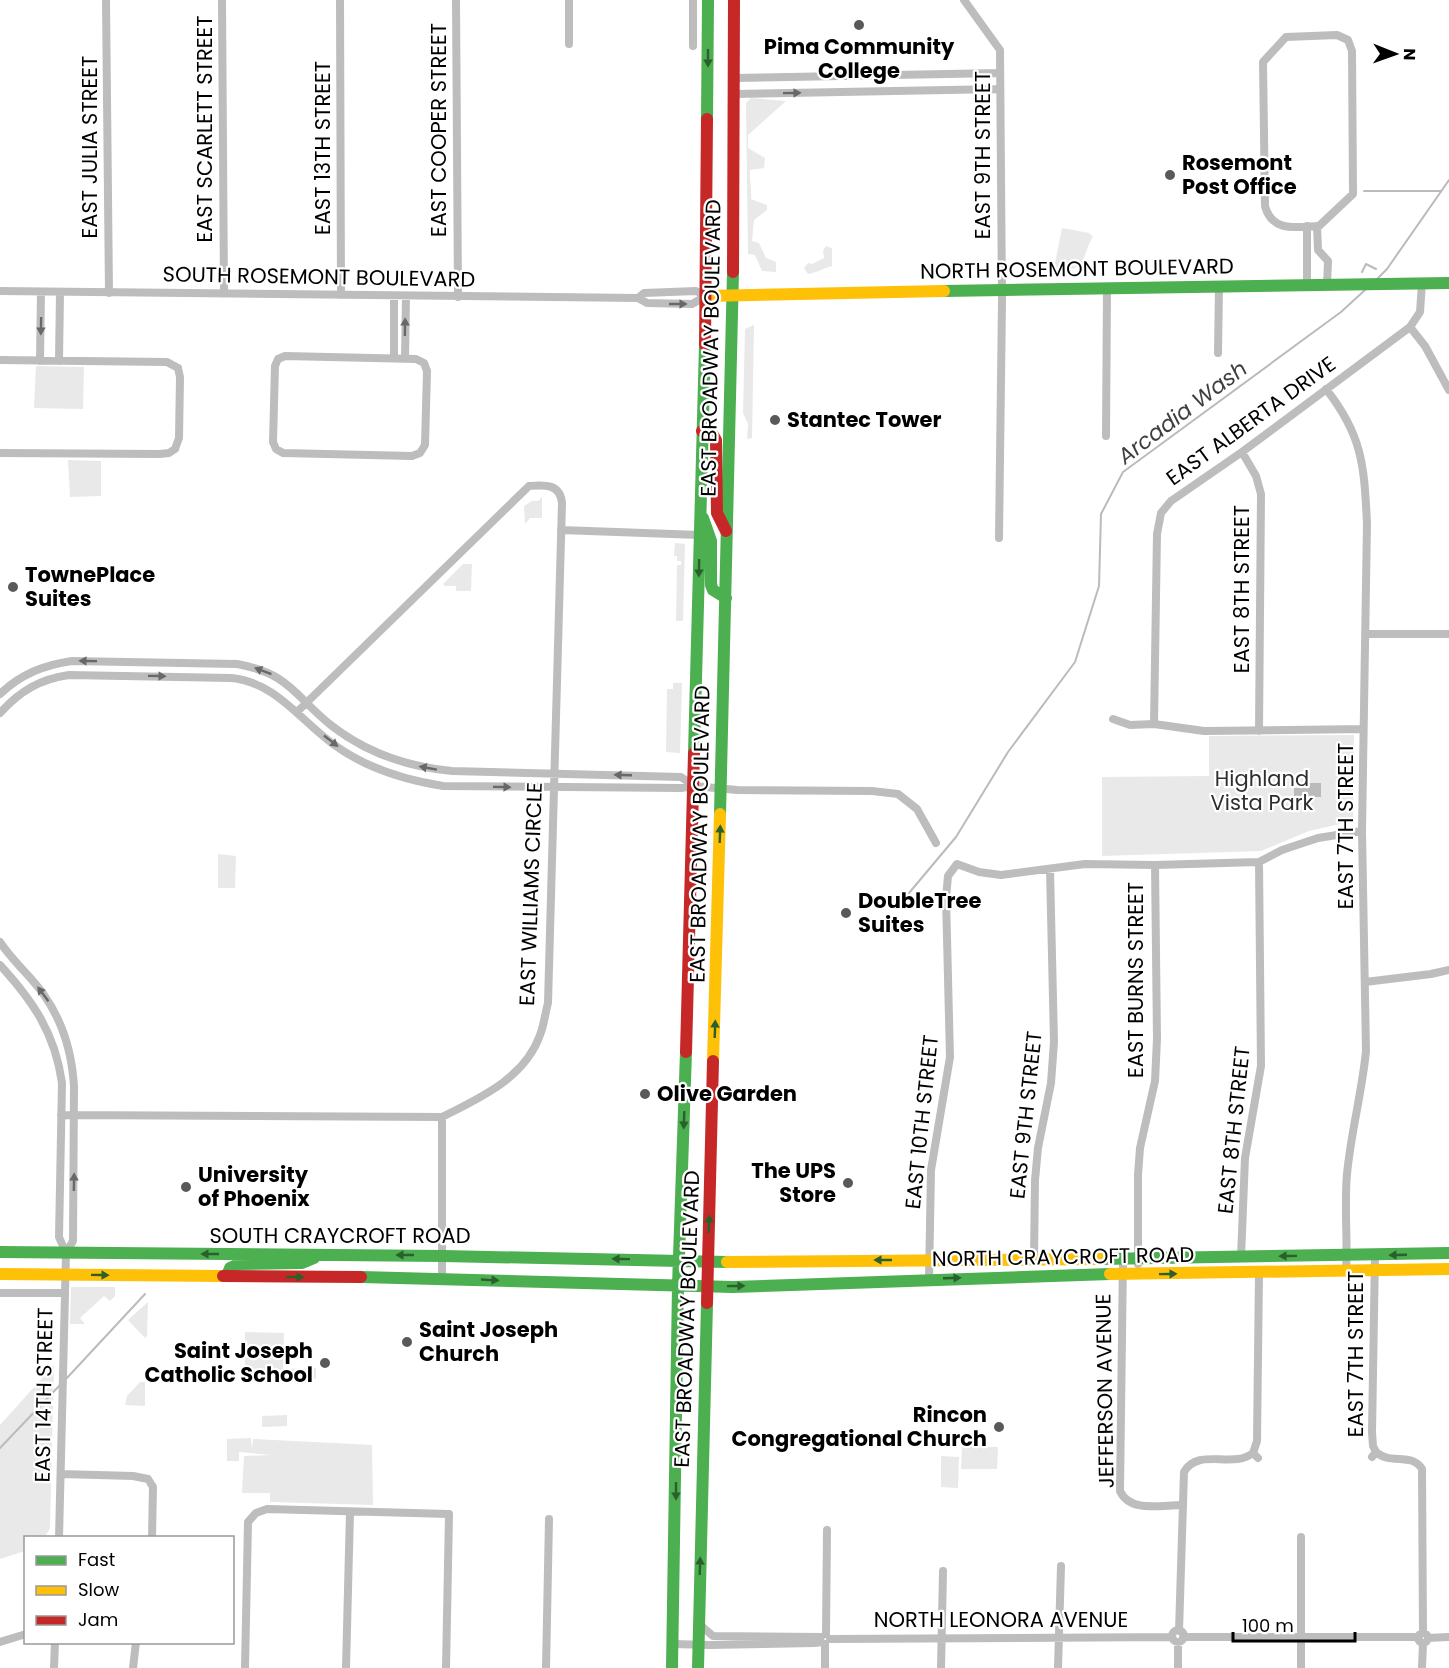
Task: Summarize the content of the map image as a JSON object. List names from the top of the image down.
{
  "streets": {
    "main road": [
      "NORTH ROSEMONT BOULEVARD",
      "EAST BROADWAY BOULEVARD",
      "SOUTH CRAYCROFT ROAD",
      "NORTH CRAYCROFT ROAD"
    ],
    "street": [
      "EAST SCARLETT STREET",
      "EAST COOPER STREET",
      "EAST JULIA STREET",
      "EAST 13TH STREET",
      "EAST 9TH STREET",
      "SOUTH ROSEMONT BOULEVARD",
      "EAST ALBERTA DRIVE",
      "EAST 8TH STREET",
      "EAST 7TH STREET",
      "EAST WILLIAMS CIRCLE",
      "EAST BURNS STREET",
      "EAST 10TH STREET",
      "JEFFERSON AVENUE",
      "EAST 14TH STREET",
      "NORTH LEONORA AVENUE"
    ]
  },
  "crossings": [
    ["EAST SCARLETT STREET", "SOUTH ROSEMONT BOULEVARD"],
    ["EAST COOPER STREET", "SOUTH ROSEMONT BOULEVARD"],
    ["EAST JULIA STREET", "SOUTH ROSEMONT BOULEVARD"],
    ["EAST 13TH STREET", "SOUTH ROSEMONT BOULEVARD"],
    ["EAST 9TH STREET", "NORTH ROSEMONT BOULEVARD"],
    ["EAST 9TH STREET", "EAST 10TH STREET"],
    ["EAST 9TH STREET", "NORTH CRAYCROFT ROAD"],
    ["NORTH ROSEMONT BOULEVARD", "SOUTH ROSEMONT BOULEVARD"],
    ["NORTH ROSEMONT BOULEVARD", "EAST BROADWAY BOULEVARD"],
    ["SOUTH ROSEMONT BOULEVARD", "EAST BROADWAY BOULEVARD"],
    ["EAST BROADWAY BOULEVARD", "SOUTH CRAYCROFT ROAD"],
    ["EAST BROADWAY BOULEVARD", "NORTH CRAYCROFT ROAD"],
    ["EAST BROADWAY BOULEVARD", "NORTH LEONORA AVENUE"],
    ["EAST ALBERTA DRIVE", "EAST 8TH STREET"],
    ["EAST ALBERTA DRIVE", "EAST 7TH STREET"],
    ["EAST 8TH STREET", "NORTH CRAYCROFT ROAD"],
    ["EAST 7TH STREET", "NORTH CRAYCROFT ROAD"],
    ["EAST 7TH STREET", "NORTH LEONORA AVENUE"],
    ["EAST BURNS STREET", "NORTH CRAYCROFT ROAD"],
    ["EAST 10TH STREET", "NORTH CRAYCROFT ROAD"],
    ["SOUTH CRAYCROFT ROAD", "NORTH CRAYCROFT ROAD"],
    ["SOUTH CRAYCROFT ROAD", "EAST 14TH STREET"],
    ["NORTH CRAYCROFT ROAD", "JEFFERSON AVENUE"]
  ],
  "water": ["Arcadia Wash"],
  "parks": ["Highland Vista Park"],
  "places": [
    "Pima Community College",
    "Rosemont Post Office",
    "Stantec Tower",
    "TownePlace Suites",
    "DoubleTree Suites",
    "Olive Garden",
    "The UPS Store",
    "University of Phoenix",
    "Saint Joseph Church",
    "Saint Joseph Catholic School",
    "Rincon Congregational Church"
  ],
  "legend": ["Fast", "Slow", "Jam"],
  "scale_bar": "100 m",
  "north": "right"
}
